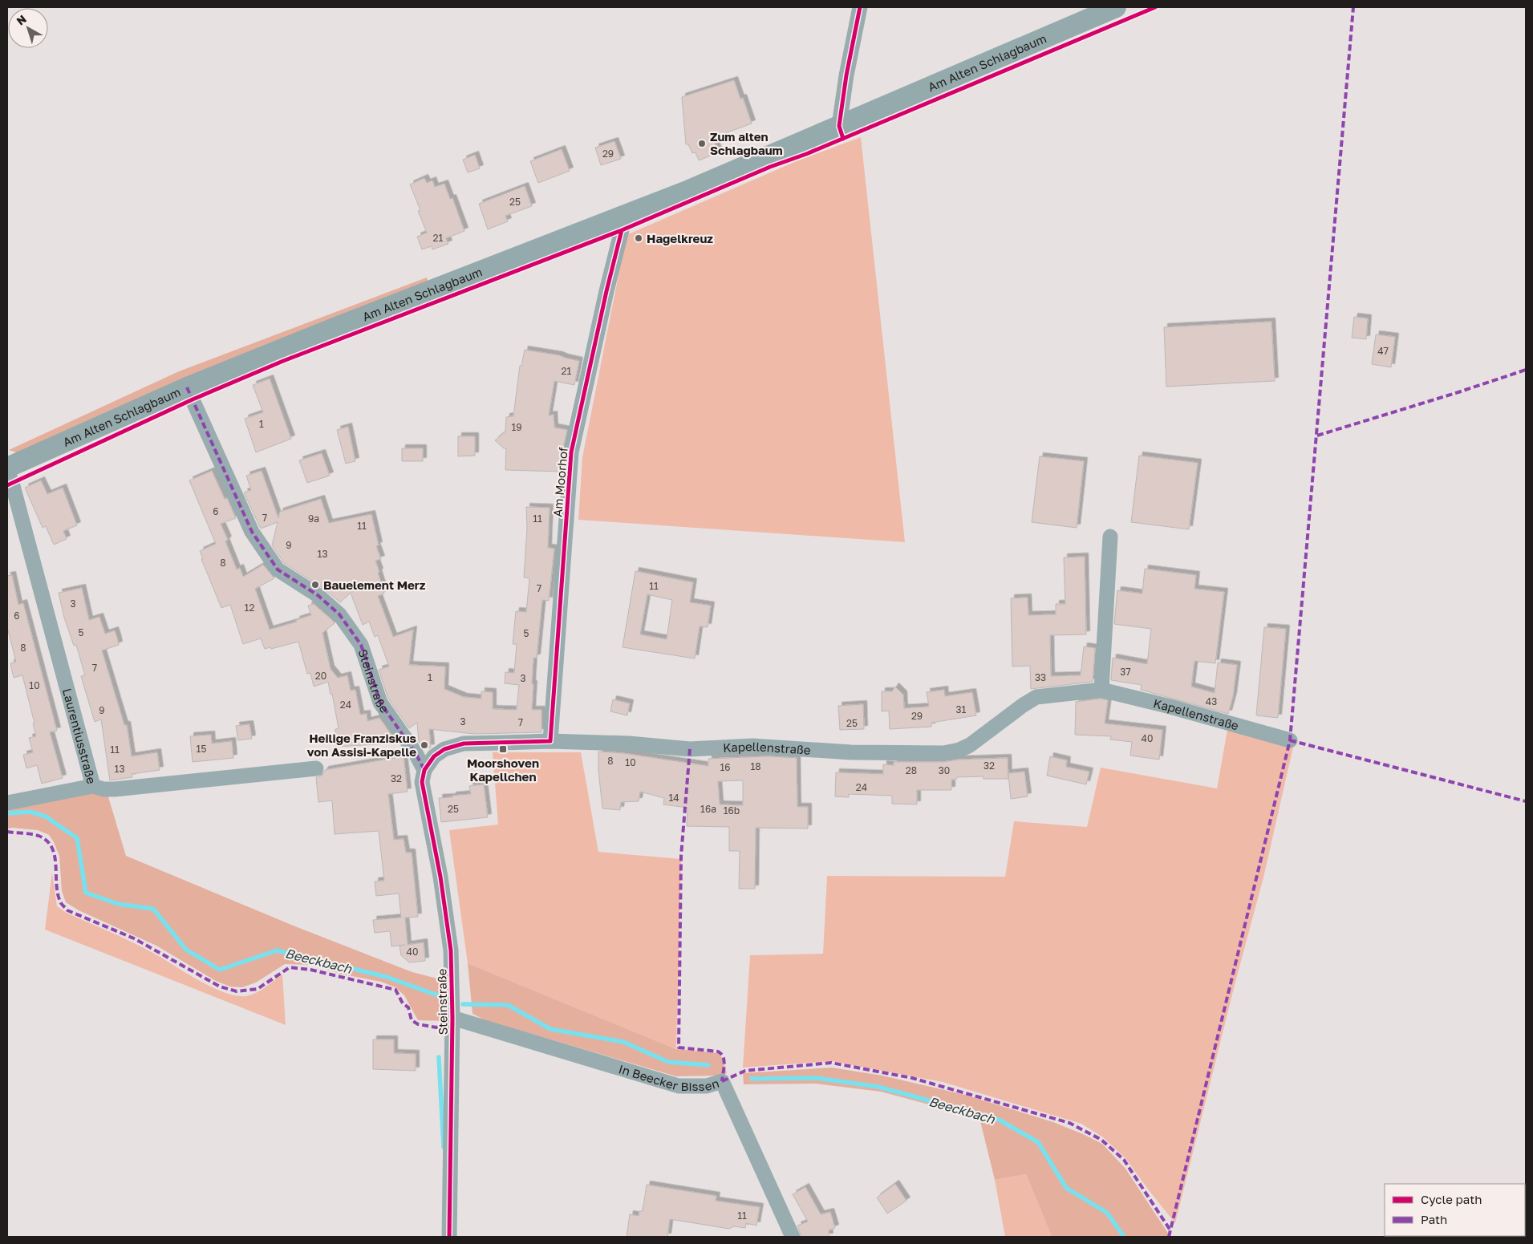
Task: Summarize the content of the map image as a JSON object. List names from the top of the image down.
{
  "streets": {
    "main road": ["Am Alten Schlagbaum"],
    "street": [
      "Am Moorhof",
      "Steinstraße",
      "Kapellenstraße",
      "Laurentiusstraße",
      "In Beecker Bissen"
    ]
  },
  "crossings": [
    ["Am Alten Schlagbaum", "Am Moorhof"],
    ["Am Alten Schlagbaum", "Steinstraße"],
    ["Am Moorhof", "Kapellenstraße"],
    ["Steinstraße", "Kapellenstraße"],
    ["Steinstraße", "In Beecker Bissen"]
  ],
  "water": ["Beeckbach"],
  "places": {
    "other": [
      "Zum alten Schlagbaum",
      "Hagelkreuz",
      "Bauelement Merz",
      "Heilige Franziskus von Assisi-Kapelle"
    ],
    "transit": ["Moorshoven Kapellchen"]
  },
  "house_numbers": [
    "29",
    "25",
    "21",
    "47",
    "21",
    "1",
    "19",
    "6",
    "7",
    "9a",
    "11",
    "11",
    "9",
    "13",
    "8",
    "11",
    "7",
    "3",
    "12",
    "6",
    "5",
    "5",
    "8",
    "7",
    "37",
    "20",
    "1",
    "33",
    "3",
    "10",
    "43",
    "24",
    "31",
    "9",
    "29",
    "3",
    "7",
    "25",
    "40",
    "15",
    "11",
    "8",
    "10",
    "32",
    "18",
    "16",
    "13",
    "28",
    "30",
    "32",
    "24",
    "14",
    "25",
    "16a",
    "16b",
    "40",
    "11"
  ],
  "legend": ["Cycle path", "Path"],
  "north": "top left"
}
